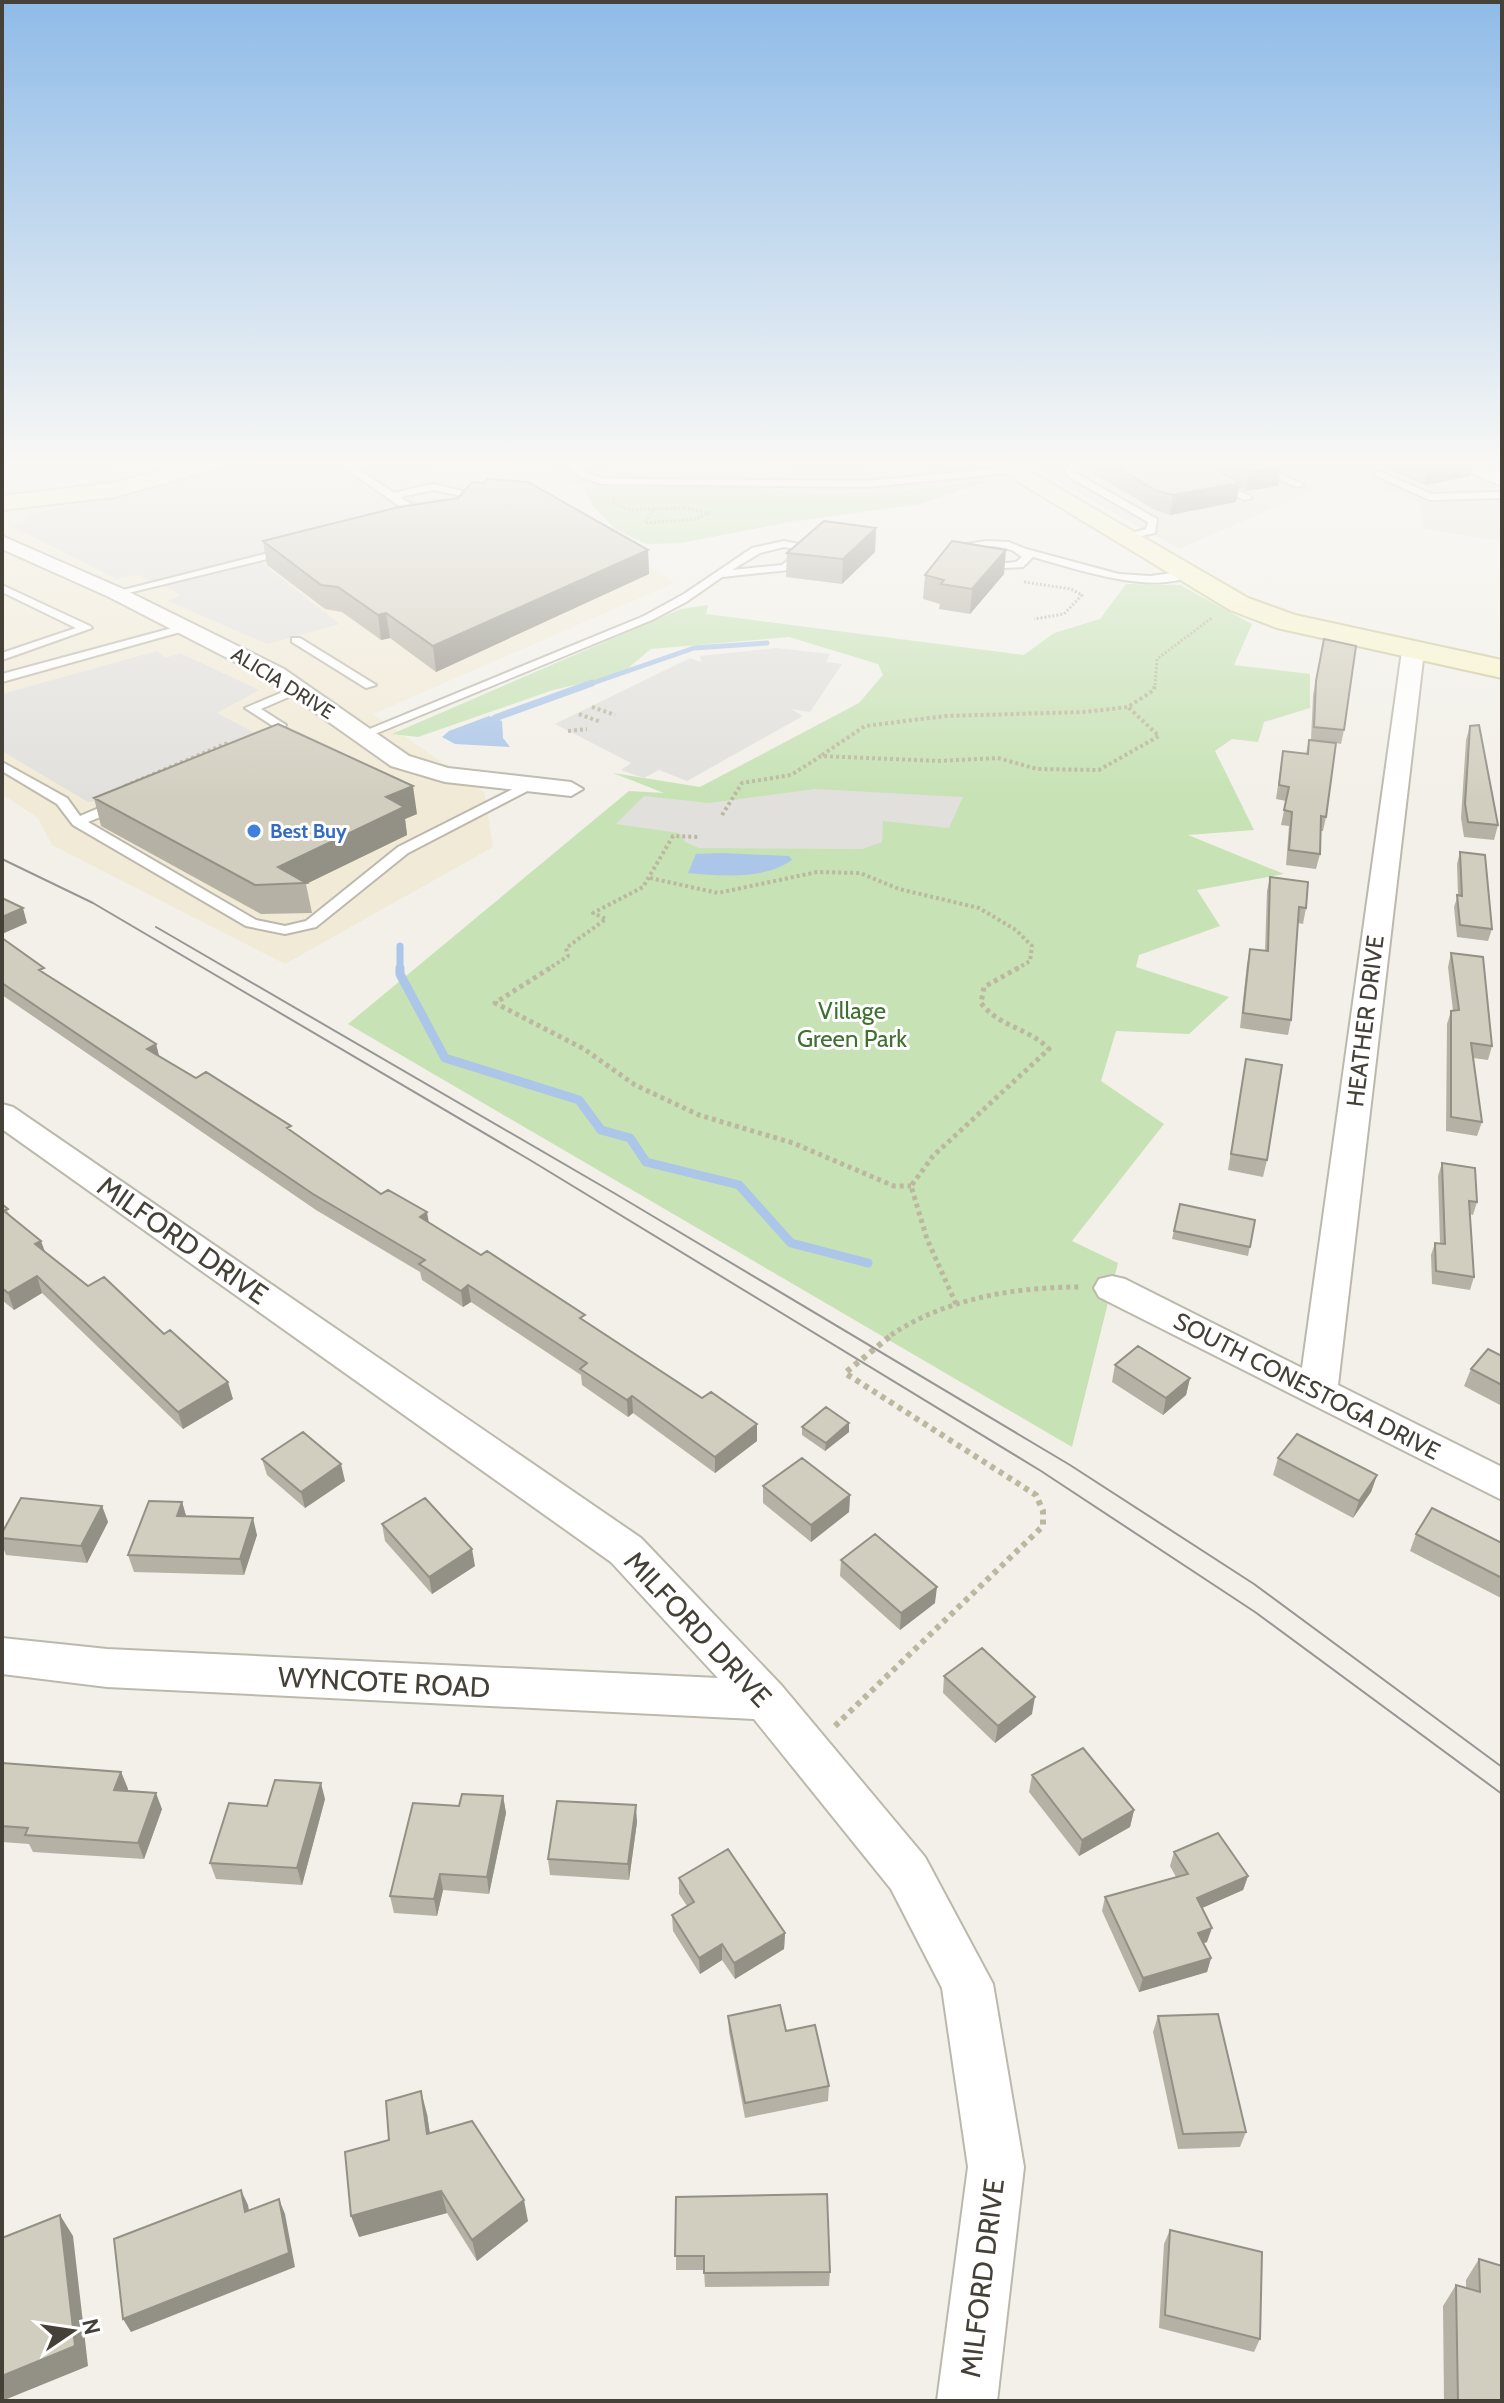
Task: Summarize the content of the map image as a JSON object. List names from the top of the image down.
{
  "streets": {
    "street": [
      "ALICIA DRIVE",
      "HEATHER DRIVE",
      "MILFORD DRIVE",
      "SOUTH CONESTOGA DRIVE",
      "WYNCOTE ROAD"
    ]
  },
  "crossings": [
    ["HEATHER DRIVE", "SOUTH CONESTOGA DRIVE"],
    ["MILFORD DRIVE", "WYNCOTE ROAD"]
  ],
  "parks": ["Village Green Park"],
  "places": ["Best Buy"],
  "north": "right"
}
